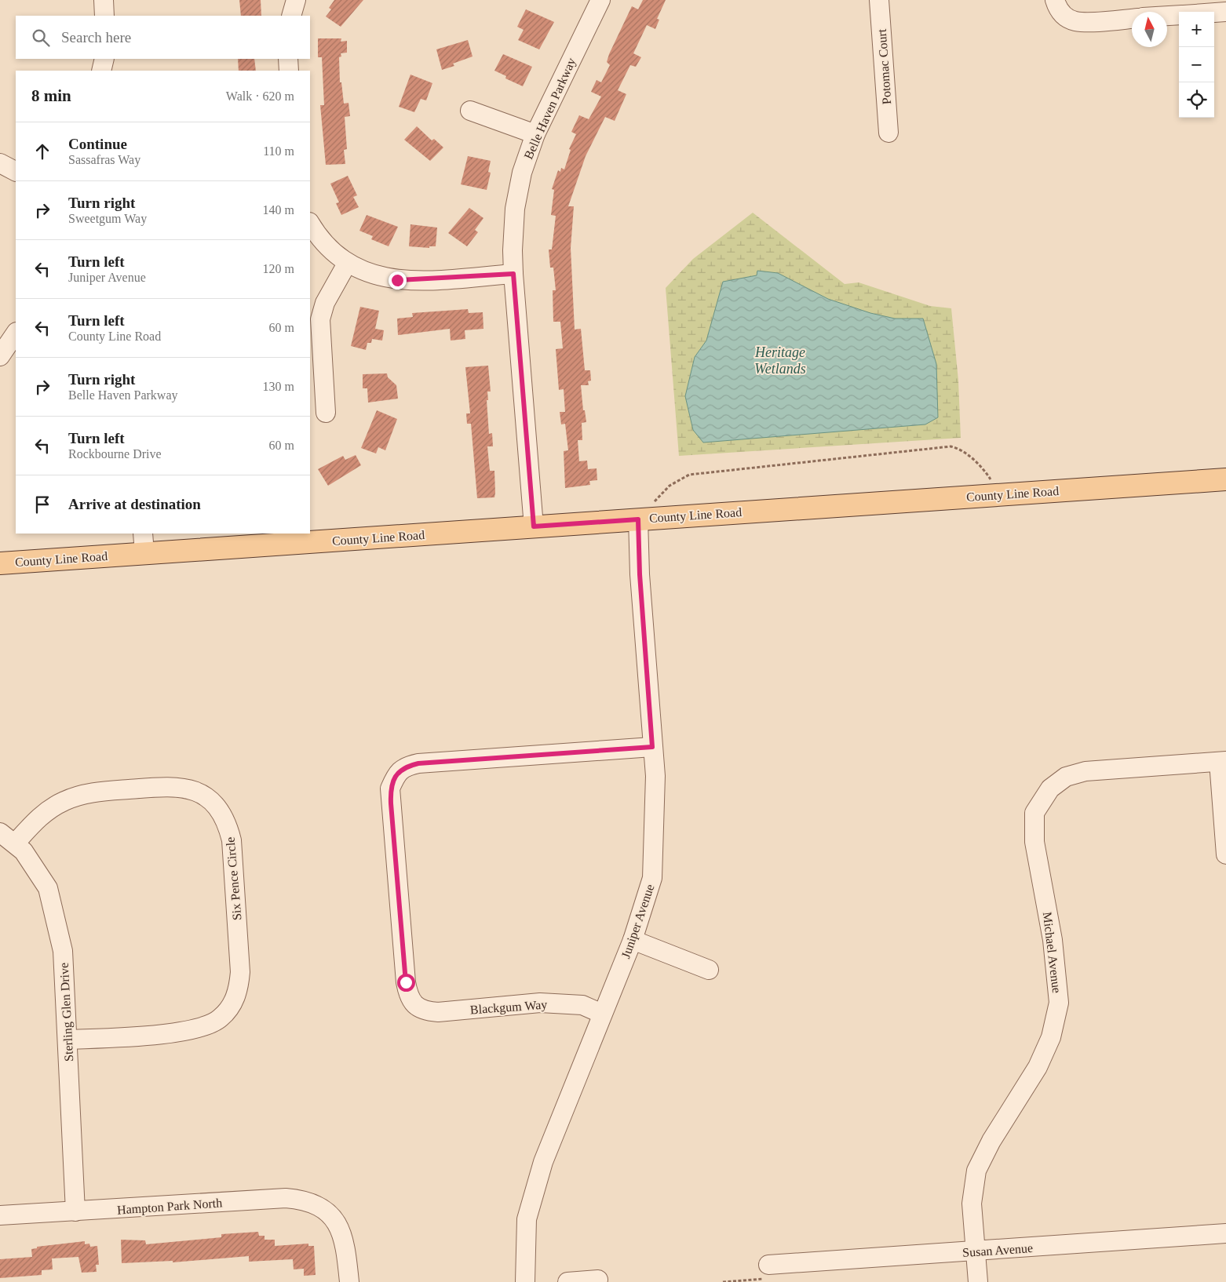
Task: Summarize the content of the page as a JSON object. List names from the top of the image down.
{
  "streets": {
    "main road": ["County Line Road"],
    "street": [
      "Potomac Court",
      "Belle Haven Parkway",
      "Six Pence Circle",
      "Juniper Avenue",
      "Michael Avenue",
      "Blackgum Way",
      "Sterling Glen Drive",
      "Hampton Park North",
      "Susan Avenue"
    ]
  },
  "crossings": [
    ["Belle Haven Parkway", "County Line Road"],
    ["County Line Road", "Juniper Avenue"],
    ["Six Pence Circle", "Sterling Glen Drive"],
    ["Juniper Avenue", "Blackgum Way"],
    ["Michael Avenue", "Susan Avenue"],
    ["Sterling Glen Drive", "Hampton Park North"]
  ],
  "water": ["Heritage Wetlands"],
  "north": "top",
  "page": {
    "map_buttons": ["+", "−"],
    "search": "Search here",
    "heading": ["8 min", "Walk · 620 m"],
    "list": [
      ["Continue", "Sassafras Way", "110 m"],
      ["Turn right", "Sweetgum Way", "140 m"],
      ["Turn left", "Juniper Avenue", "120 m"],
      ["Turn left", "County Line Road", "60 m"],
      ["Turn right", "Belle Haven Parkway", "130 m"],
      ["Turn left", "Rockbourne Drive", "60 m"],
      "Arrive at destination"
    ]
  }
}
